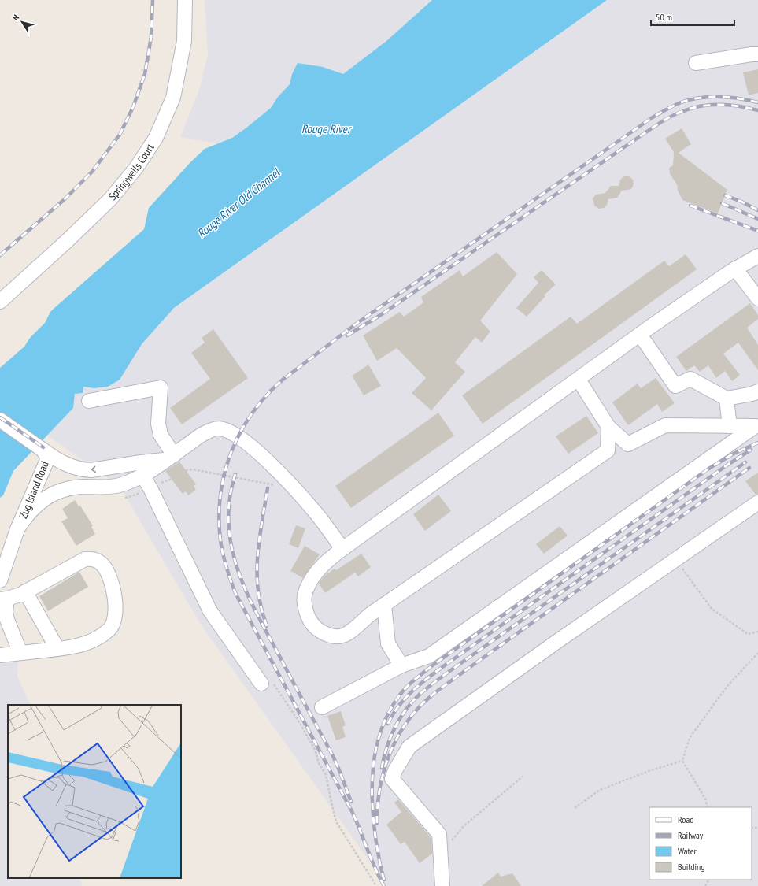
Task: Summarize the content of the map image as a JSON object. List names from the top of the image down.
{
  "streets": {
    "street": ["Springwells Court", "Zug Island Road"]
  },
  "water": ["Rouge River", "Rouge River Old Channel"],
  "legend": [
    "Road",
    "Railway",
    "Water",
    "Building"
  ],
  "scale_bar": "50 m",
  "north": "top left"
}
